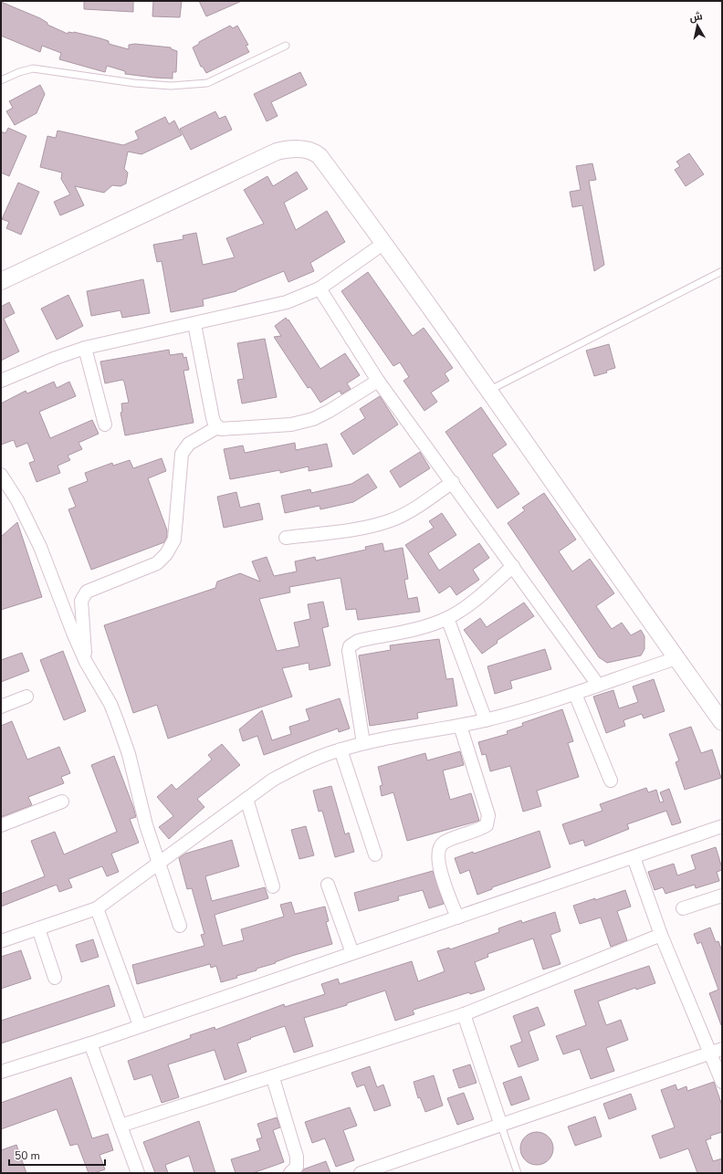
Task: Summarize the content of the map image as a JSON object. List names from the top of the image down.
{
  "scale_bar": "50 m",
  "north": "top"
}
